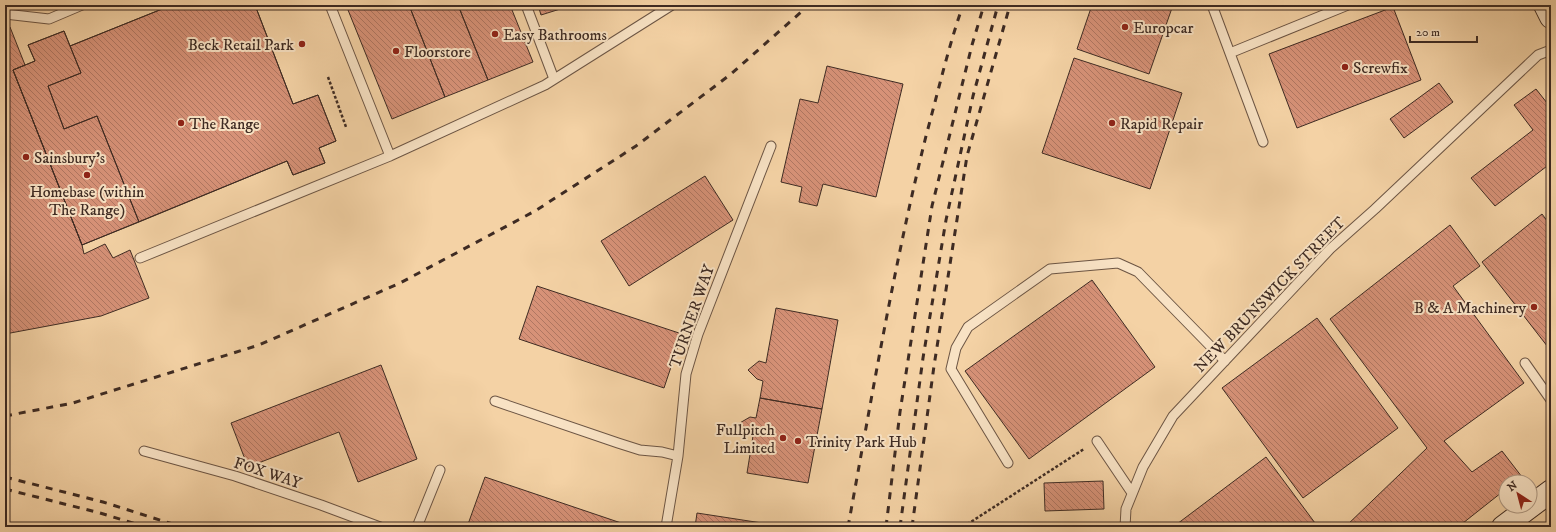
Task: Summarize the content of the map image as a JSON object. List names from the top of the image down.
{
  "streets": {
    "lane": ["NEW BRUNSWICK STREET", "TURNER WAY", "FOX WAY"]
  },
  "places": [
    "Europcar",
    "Easy Bathrooms",
    "Beck Retail Park",
    "Floorstore",
    "Screwfix",
    "The Range",
    "Rapid Repair",
    "Sainsbury's",
    "Homebase (within The Range)",
    "B & A Machinery",
    "Fullpitch Limited",
    "Trinity Park Hub"
  ],
  "scale_bar": "20 m",
  "north": "top left"
}
